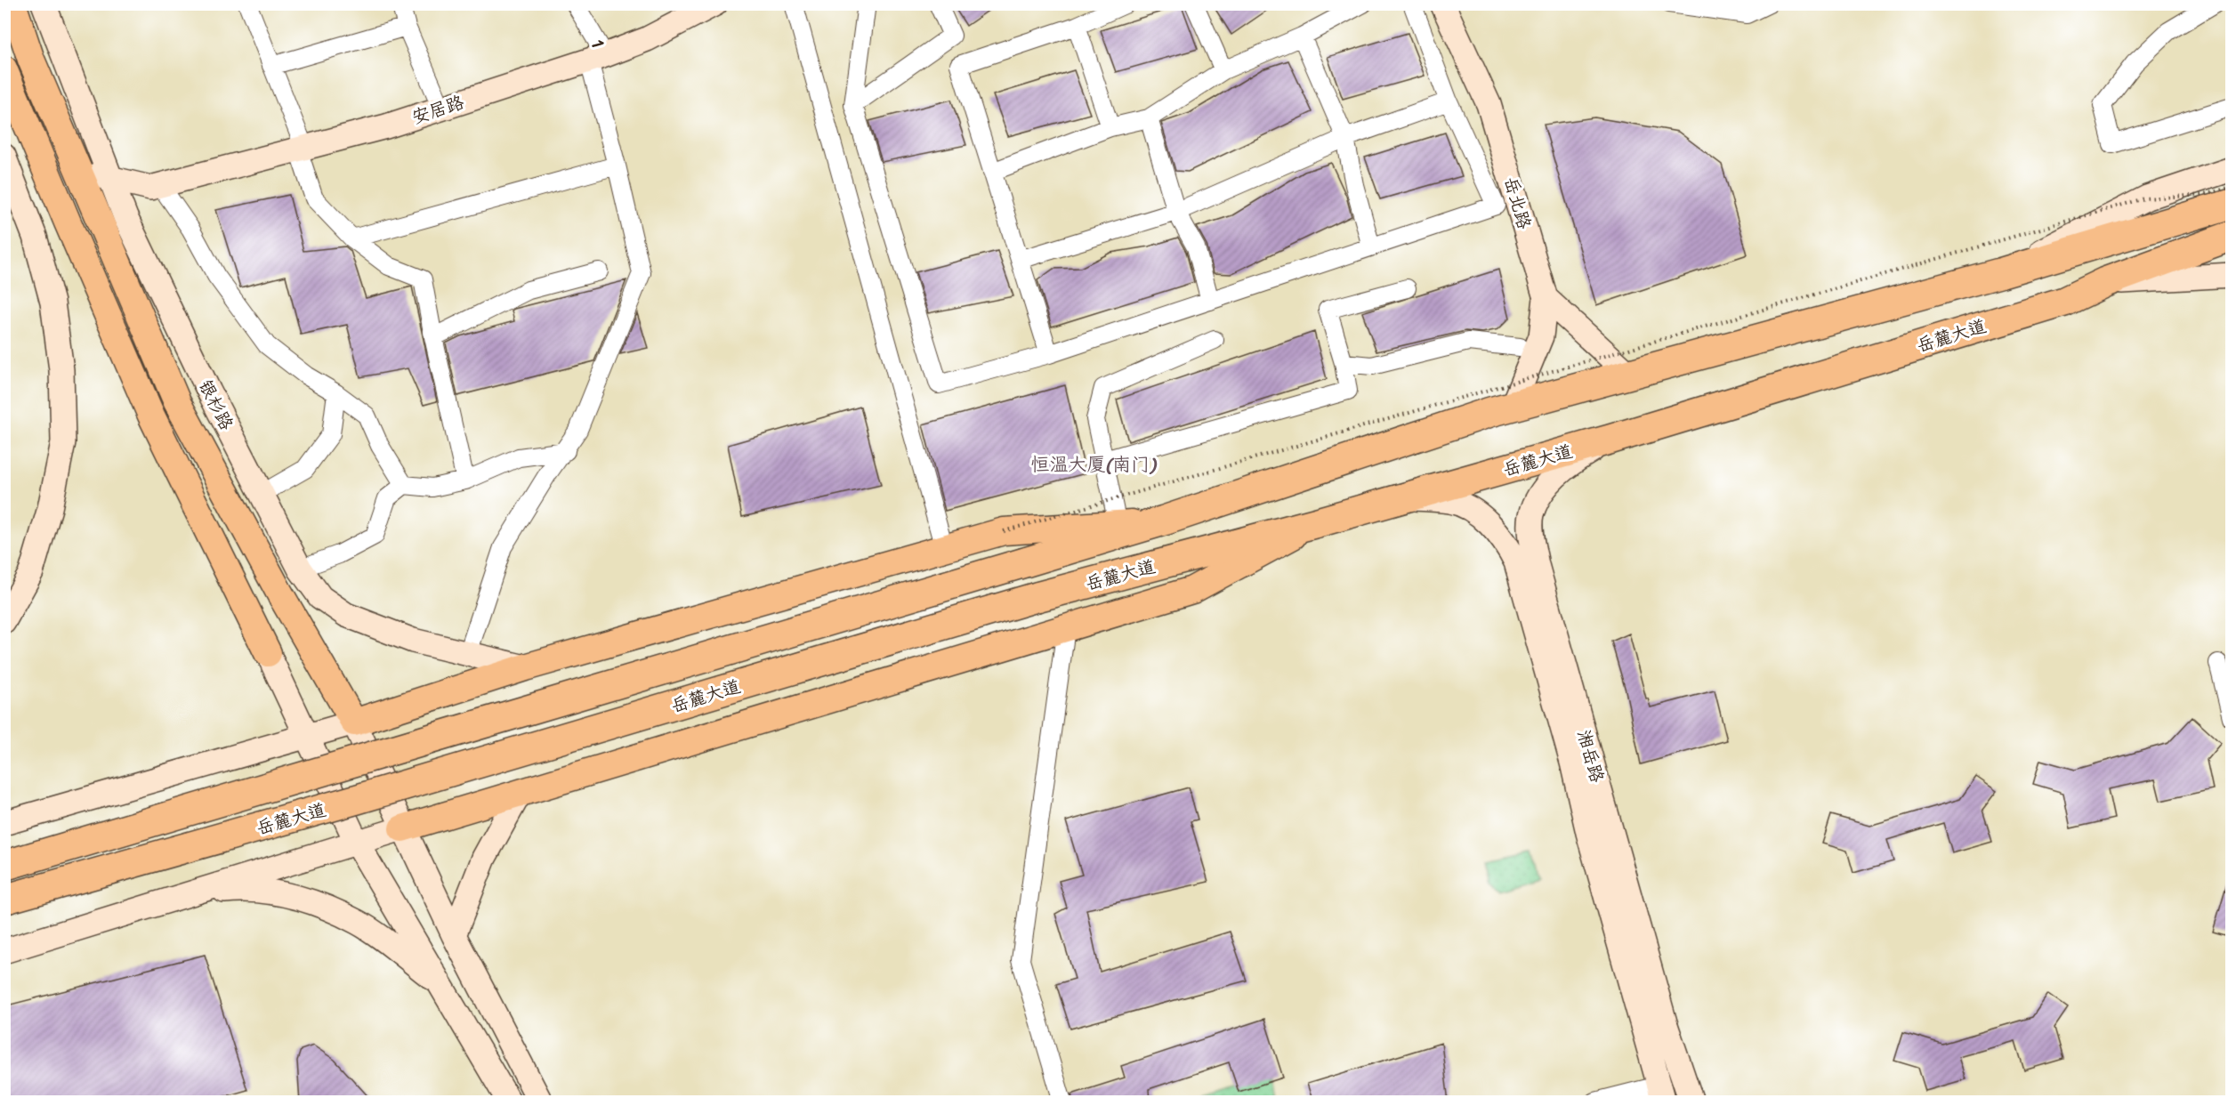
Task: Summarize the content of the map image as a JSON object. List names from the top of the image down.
{
  "streets": {
    "highway": ["岳麓大道"],
    "main road": [
      "安居路",
      "岳北路",
      "银杉路",
      "湘岳路"
    ],
    "street": ["1"]
  },
  "crossings": [
    ["1", "安居路"],
    ["1", "银杉路"],
    ["岳北路", "岳麓大道"],
    ["岳麓大道", "湘岳路"]
  ],
  "districts": ["恒温大厦(南门)"]
}
